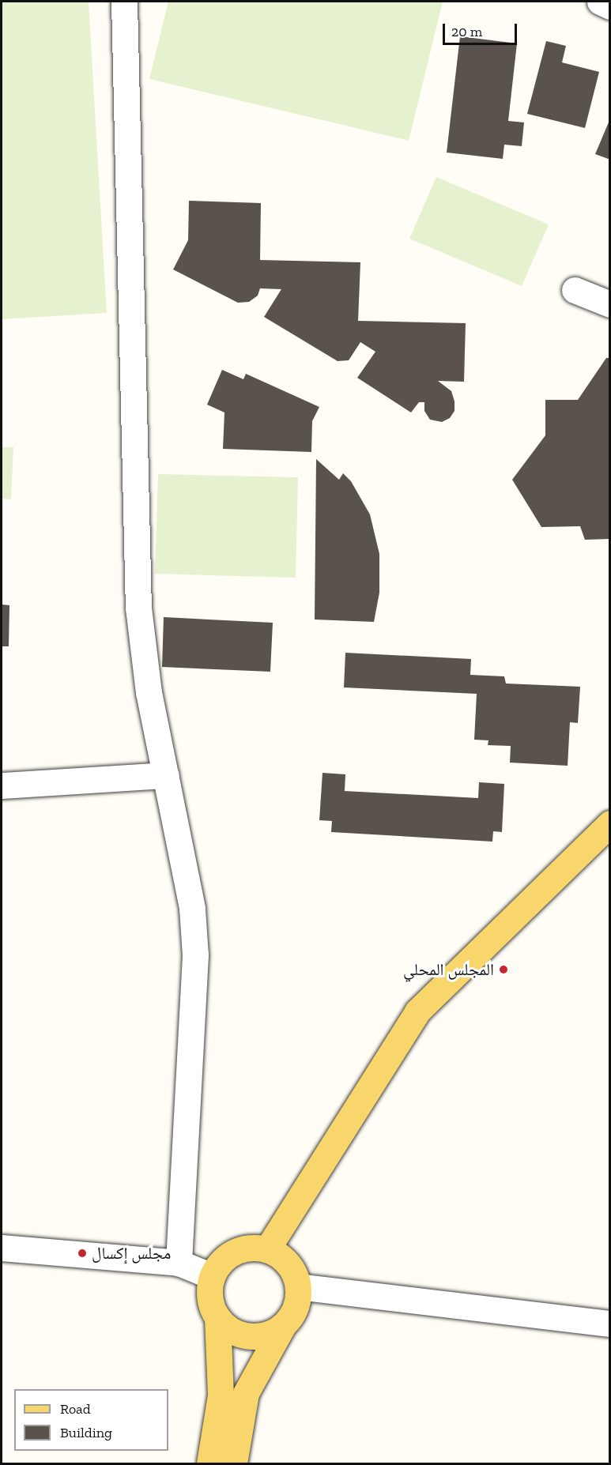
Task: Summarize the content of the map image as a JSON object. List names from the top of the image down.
{
  "places": ["المجلس المحلي", "مجلس إكسال"],
  "legend": ["Road", "Building"],
  "scale_bar": "20 m"
}
